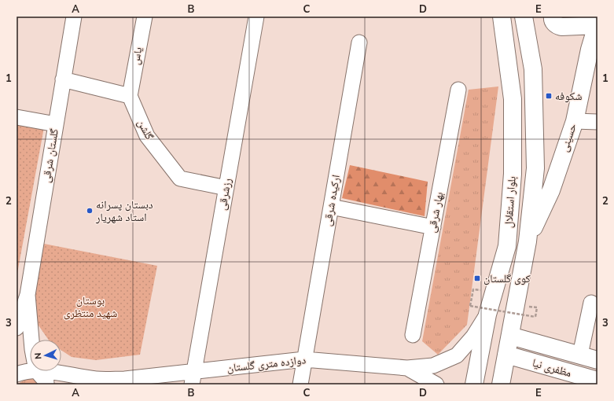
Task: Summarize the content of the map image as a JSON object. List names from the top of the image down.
{
  "streets": {
    "main road": ["حسینی", "بلوار استقلال", "مظفری نیا"],
    "street": [
      "یاس",
      "گلشن",
      "گلستان شرقی",
      "رزشرقی",
      "ارکیده شرقی",
      "بهار شرقی",
      "دوازده متری گلستان"
    ]
  },
  "crossings": [
    ["یاس", "گلشن"],
    ["گلشن", "رزشرقی"],
    ["حسینی", "بلوار استقلال"],
    ["رزشرقی", "دوازده متری گلستان"],
    ["ارکیده شرقی", "دوازده متری گلستان"],
    ["بلوار استقلال", "مظفری نیا"]
  ],
  "parks": ["بوستان شهید منتظری"],
  "places": {
    "transit": ["شکوفه", "کوی گلستان"],
    "other": ["دبستان پسرانه استاد شهريار"]
  },
  "north": "left",
  "grid": {
    "columns": [
      "A",
      "B",
      "C",
      "D",
      "E"
    ],
    "rows": ["1", "2", "3"]
  }
}
